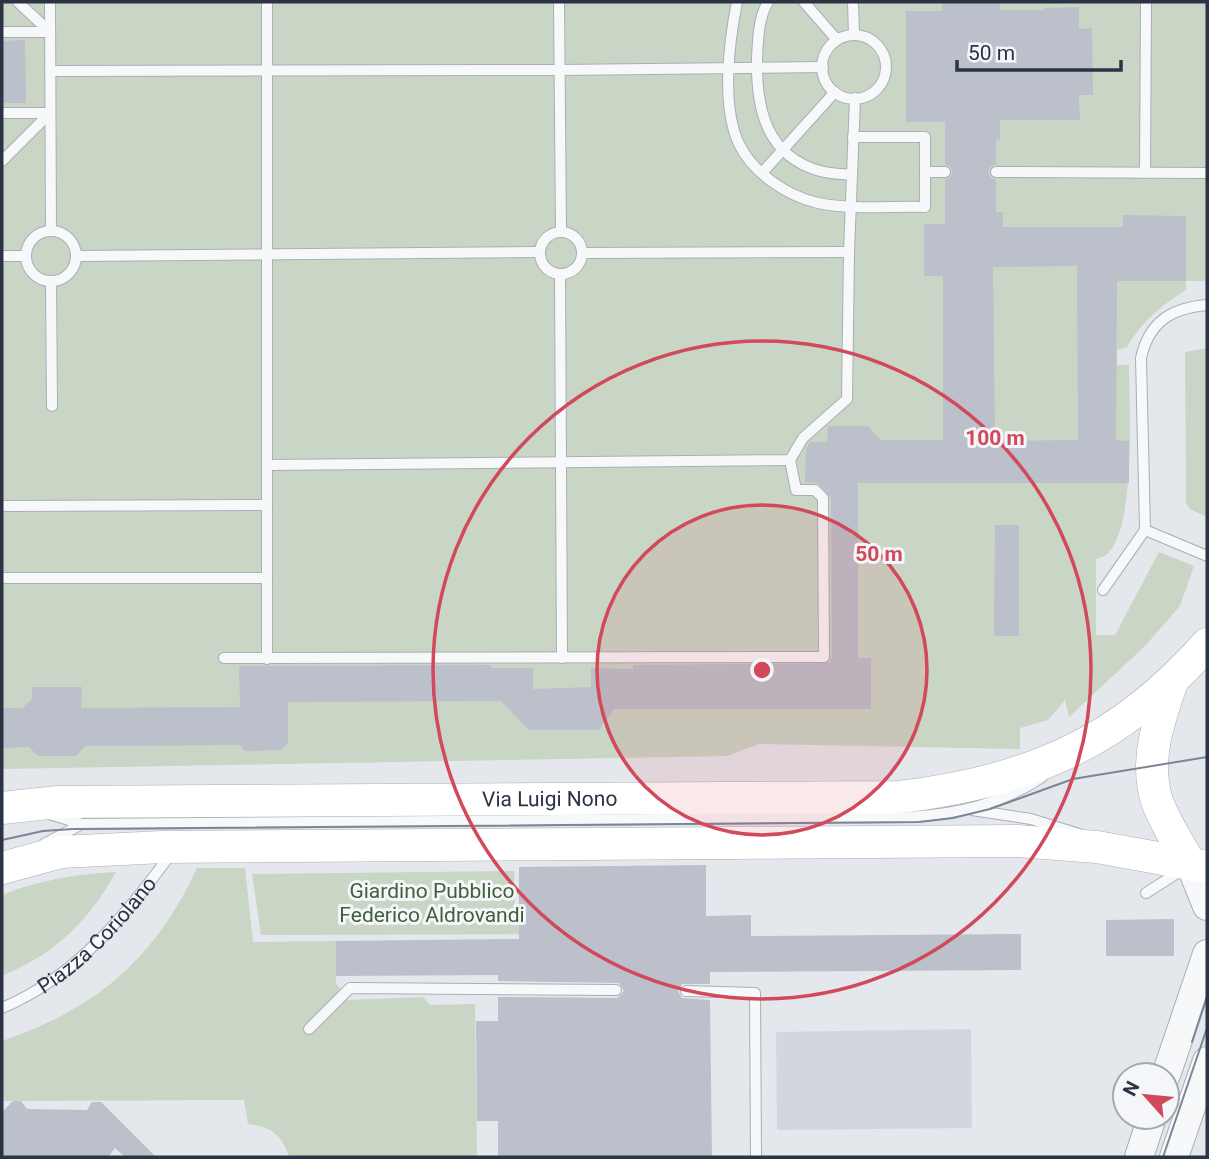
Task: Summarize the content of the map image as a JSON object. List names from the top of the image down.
{
  "streets": {
    "main road": ["Via Luigi Nono"],
    "lane": ["Piazza Coriolano"]
  },
  "parks": ["Giardino Pubblico Federico Aldrovandi"],
  "scale_bar": "50 m",
  "north": "top left",
  "rings": ["100 m", "50 m"]
}
